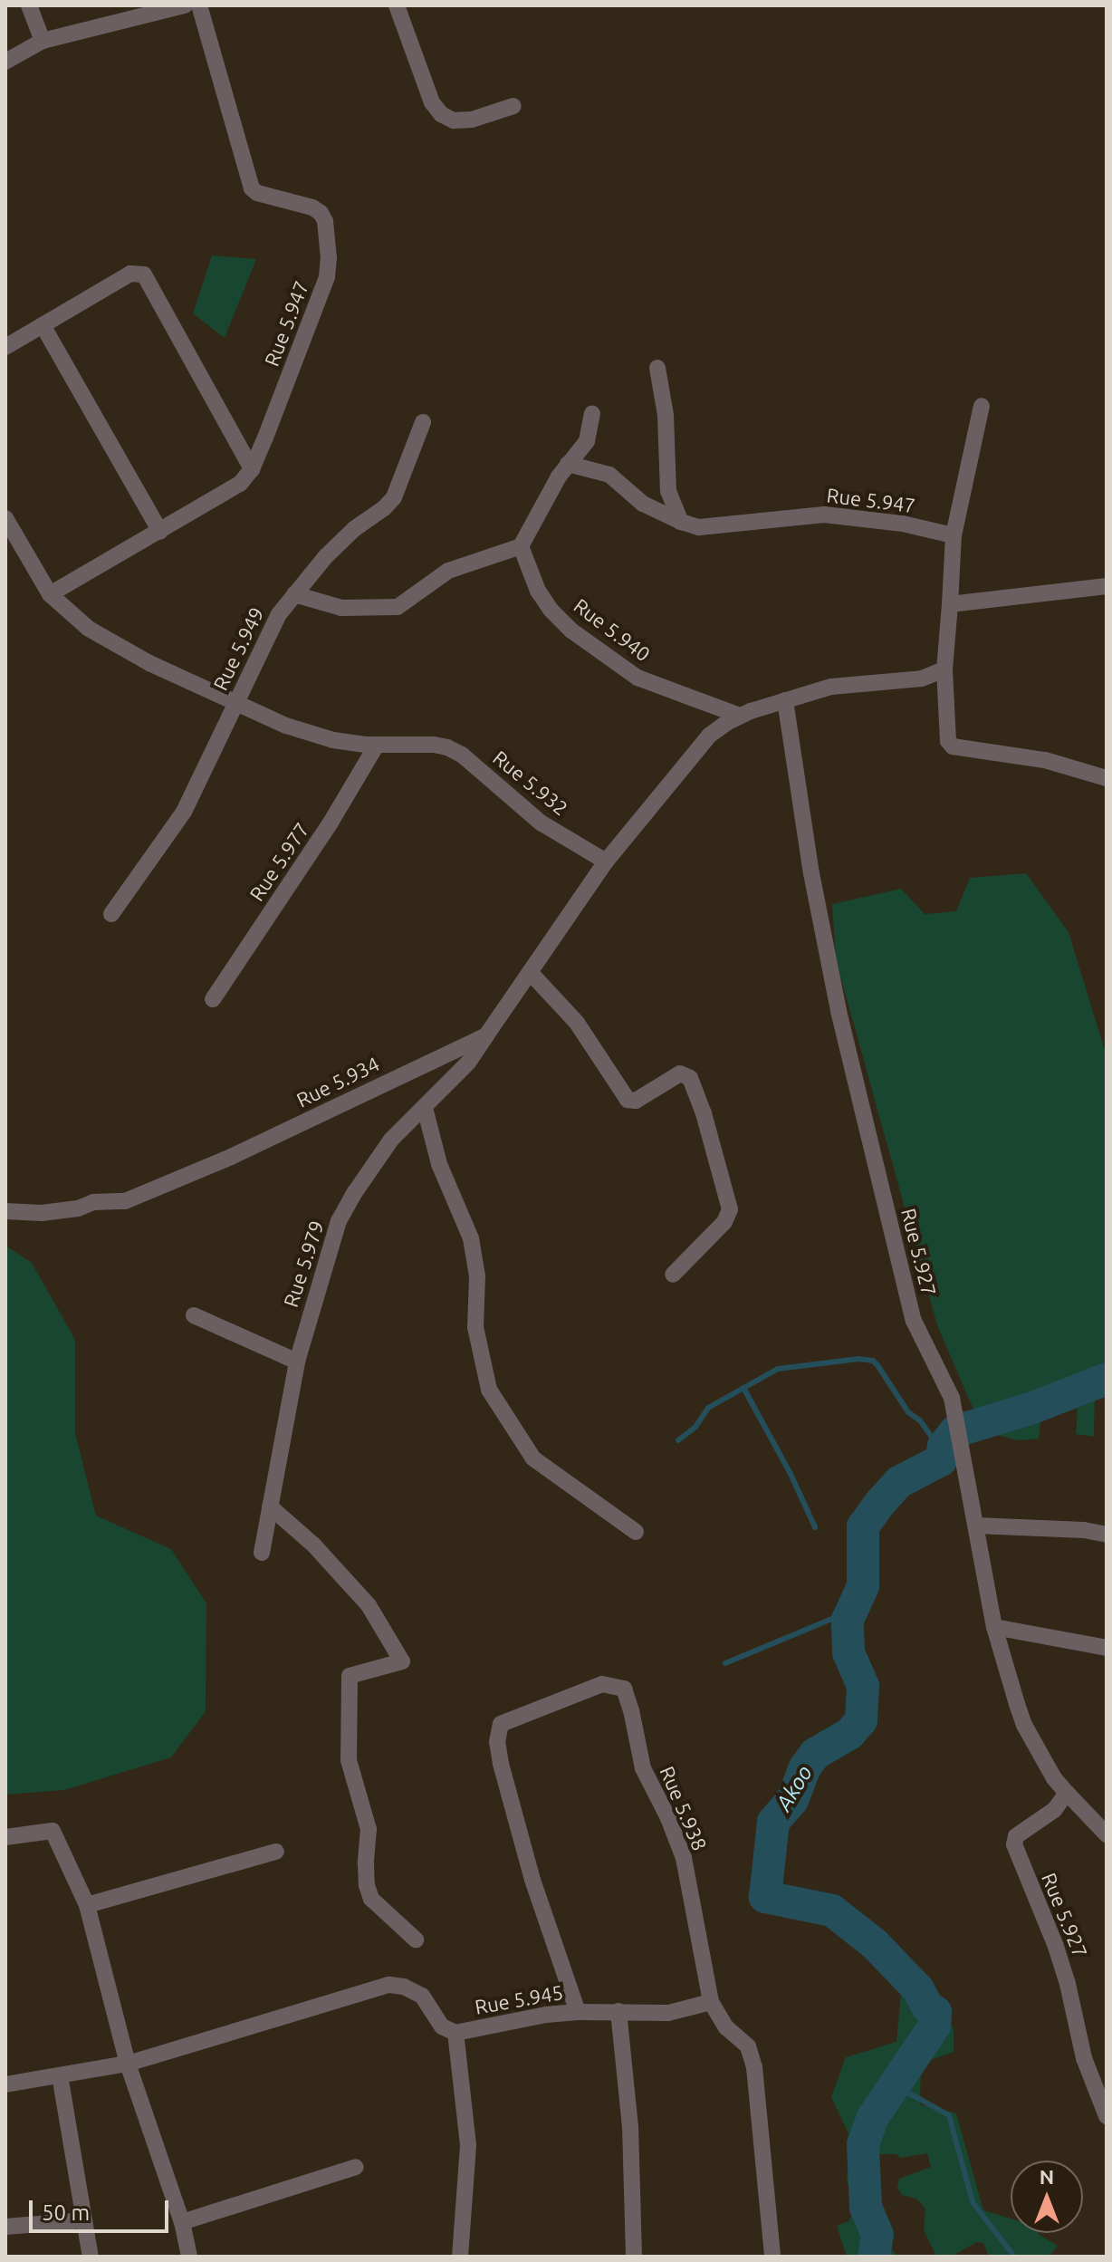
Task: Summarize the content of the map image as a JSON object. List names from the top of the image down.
{
  "streets": {
    "street": [
      "Rue 5.947",
      "Rue 5.940",
      "Rue 5.949",
      "Rue 5.932",
      "Rue 5.977",
      "Rue 5.934",
      "Rue 5.927",
      "Rue 5.979",
      "Rue 5.938",
      "Rue 5.945"
    ]
  },
  "crossings": [
    ["Rue 5.947", "Rue 5.932"],
    ["Rue 5.949", "Rue 5.932"],
    ["Rue 5.932", "Rue 5.977"],
    ["Rue 5.934", "Rue 5.979"],
    ["Rue 5.938", "Rue 5.945"]
  ],
  "water": ["Akoo"],
  "scale_bar": "50 m",
  "north": "top"
}
